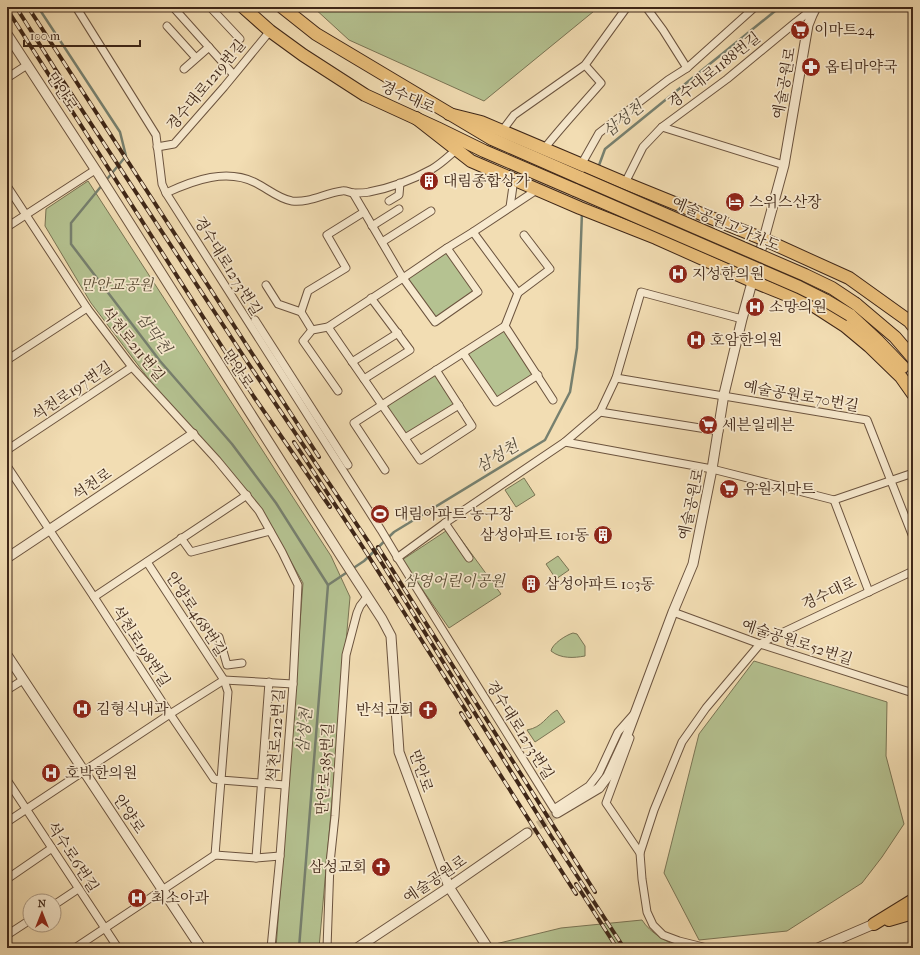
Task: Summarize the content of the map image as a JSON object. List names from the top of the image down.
{
  "streets": {
    "main road": ["경수대로", "예술공원고가차도"],
    "street": [
      "경수대로1188번길",
      "예술공원로",
      "경수대로1219번길",
      "만안로",
      "경수대로1273번길",
      "석천로211번길",
      "석천로197번길",
      "예술공원로70번길",
      "석천로",
      "안양로468번길",
      "예술공원로52번길",
      "석천로198번길",
      "석천로212번길",
      "만안로385번길",
      "안양로",
      "석수로6번길"
    ]
  },
  "crossings": [
    ["경수대로1188번길", "예술공원로"],
    ["예술공원로", "만안로"],
    ["예술공원로", "경수대로1273번길"],
    ["예술공원로", "예술공원로70번길"],
    ["예술공원로", "예술공원로52번길"],
    ["경수대로1219번길", "경수대로"],
    ["경수대로1219번길", "경수대로1273번길"],
    ["만안로", "만안로385번길"],
    ["경수대로", "예술공원고가차도"],
    ["경수대로", "예술공원로52번길"],
    ["석천로211번길", "석천로197번길"],
    ["석천로211번길", "석천로"],
    ["석천로211번길", "석천로212번길"],
    ["석천로", "석천로198번길"],
    ["석천로", "석천로212번길"],
    ["안양로468번길", "석천로198번길"],
    ["석천로198번길", "석천로212번길"]
  ],
  "water": ["삼성천", "삼막천"],
  "parks": ["만안교공원", "삼영어린이공원"],
  "places": {
    "supermarket": ["이마트24", "세븐일레븐", "유원지마트"],
    "pharmacy": ["옵티마약국"],
    "building": ["대림종합상가", "삼성아파트 101동", "삼성아파트 103동"],
    "hotel": ["스위스산장"],
    "hospital": [
      "지성한의원",
      "소망의원",
      "호암한의원",
      "김형식내과",
      "호박한의원",
      "최소아과"
    ],
    "sports": ["대림아파트 농구장"],
    "church": ["반석교회", "삼성교회"]
  },
  "scale_bar": "100 m",
  "north": "top"
}
